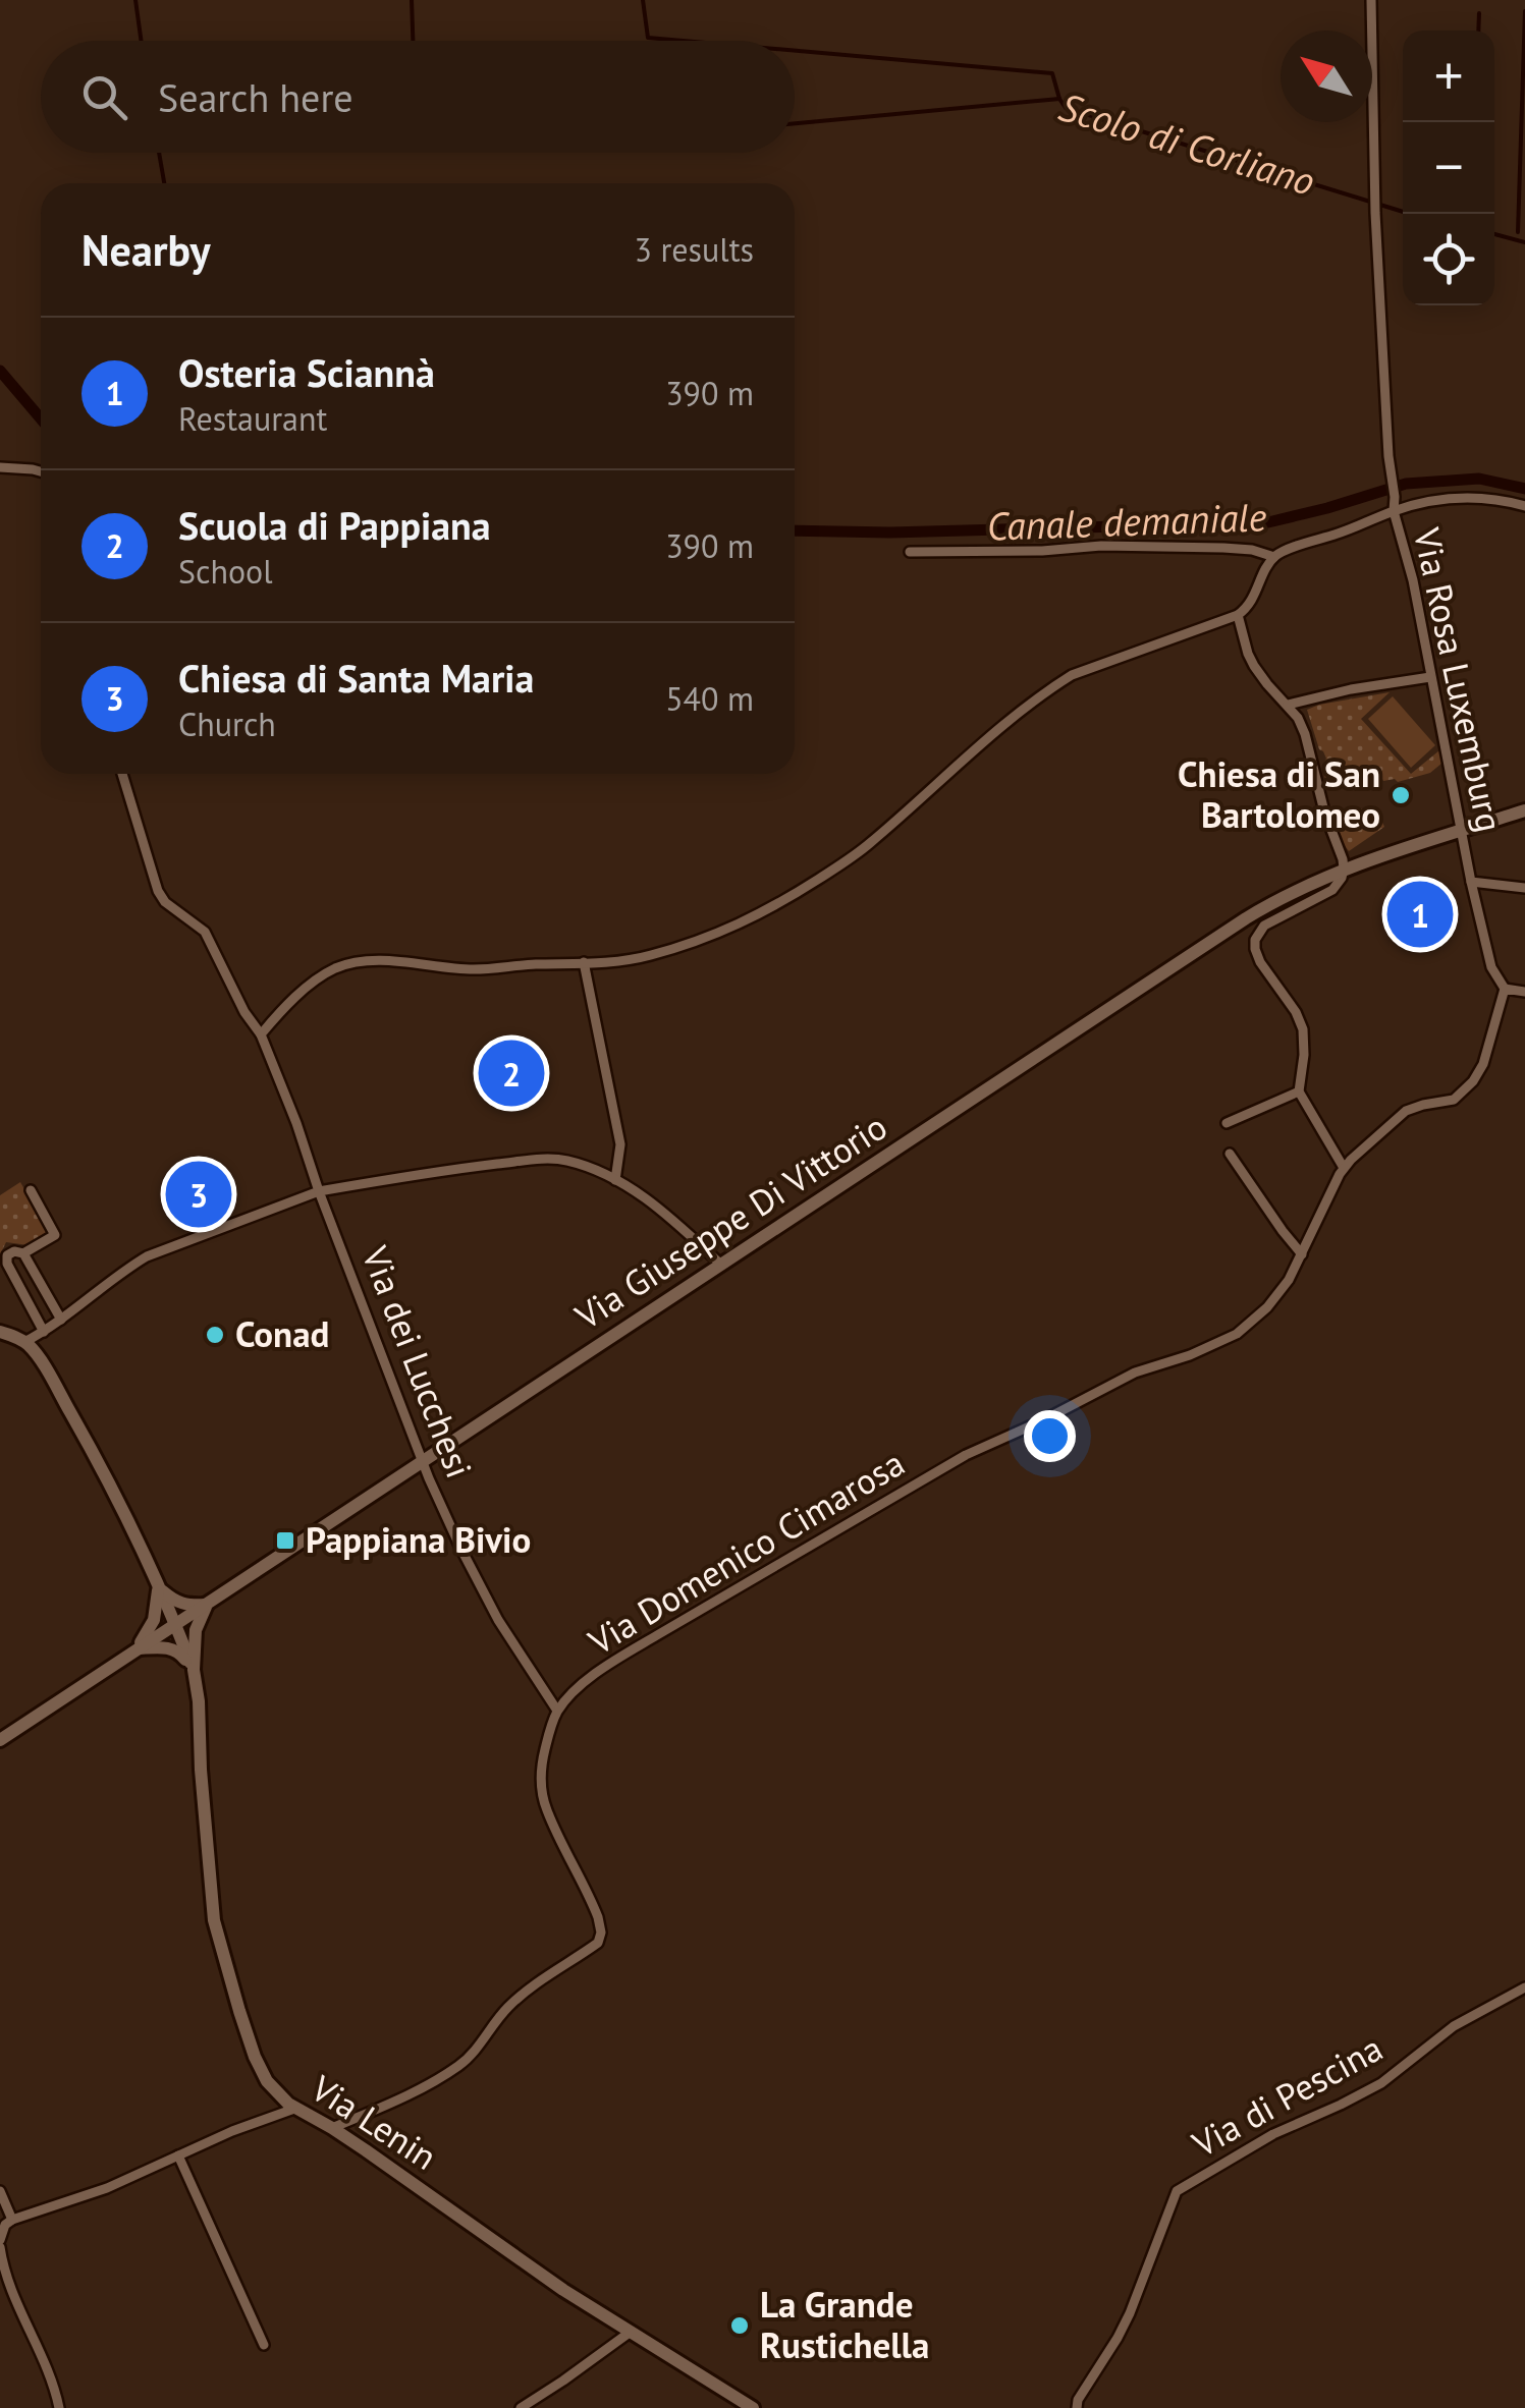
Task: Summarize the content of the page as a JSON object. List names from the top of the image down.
{
  "streets": {
    "main road": ["Via Giuseppe Di Vittorio", "Via Lenin"],
    "street": [
      "Via Rosa Luxemburg",
      "Via dei Lucchesi",
      "Via Domenico Cimarosa",
      "Via di Pescina"
    ]
  },
  "crossings": [
    ["Via Rosa Luxemburg", "Via Giuseppe Di Vittorio"],
    ["Via Giuseppe Di Vittorio", "Via dei Lucchesi"],
    ["Via Giuseppe Di Vittorio", "Via Lenin"],
    ["Via dei Lucchesi", "Via Domenico Cimarosa"],
    ["Via Domenico Cimarosa", "Via Lenin"]
  ],
  "water": ["Scolo di Corliano", "Canale demaniale"],
  "places": {
    "other": ["Chiesa di San Bartolomeo", "Conad", "La Grande Rustichella"],
    "transit": ["Pappiana Bivio"]
  },
  "north": "top left",
  "page": {
    "map_buttons": ["+", "−"],
    "search": "Search here",
    "heading": ["Nearby", "3 results"],
    "list": [
      {
        "mark": "1",
        "name": "Osteria Sciannà",
        "note": "Restaurant",
        "value": "390 m"
      },
      {
        "mark": "2",
        "name": "Scuola di Pappiana",
        "note": "School",
        "value": "390 m"
      },
      {
        "mark": "3",
        "name": "Chiesa di Santa Maria",
        "note": "Church",
        "value": "540 m"
      }
    ],
    "pins": ["1", "2", "3"]
  }
}
